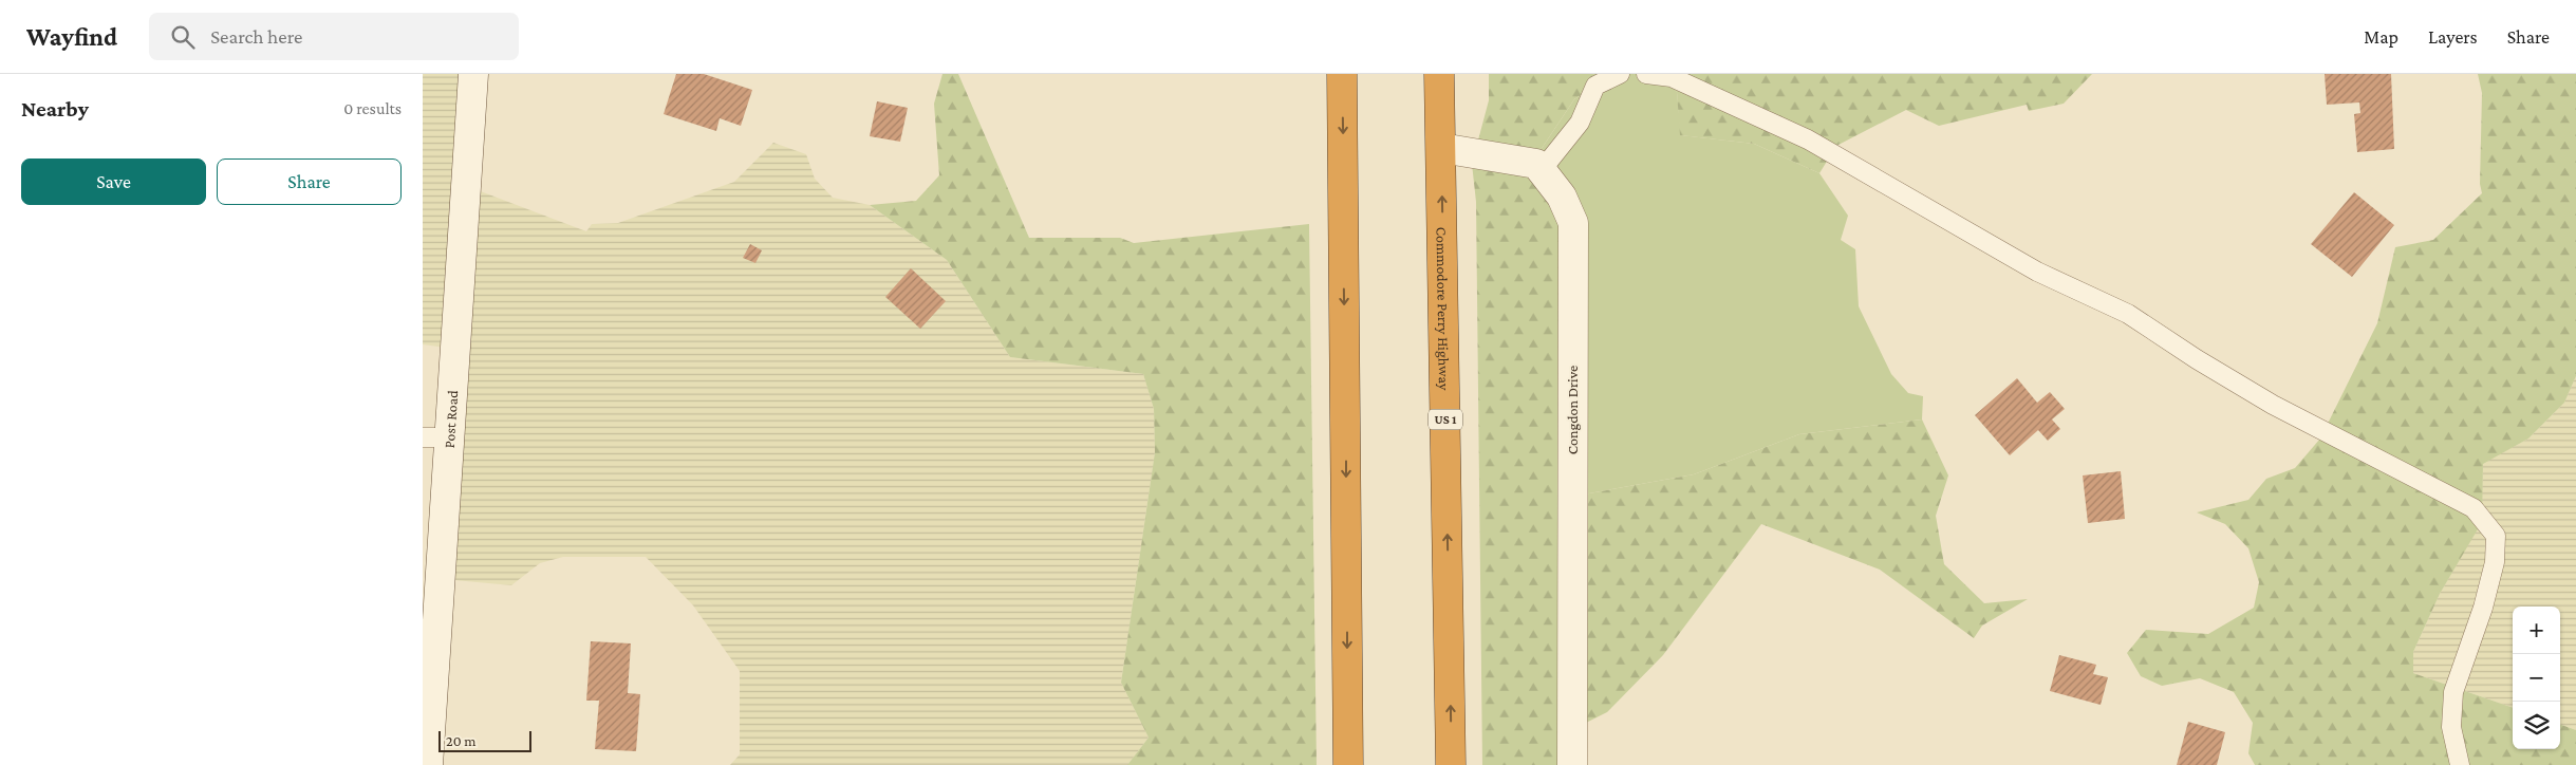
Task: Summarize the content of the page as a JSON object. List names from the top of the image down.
{
  "streets": {
    "highway": ["Commodore Perry Highway", "US 1"],
    "street": ["Congdon Drive", "Post Road"]
  },
  "crossings": [
    ["Commodore Perry Highway", "Congdon Drive"]
  ],
  "scale_bar": "20 m",
  "page": {
    "header": "Wayfind",
    "search": "Search here",
    "nav": ["Map", "Layers", "Share"],
    "heading": ["Nearby", "0 results"],
    "buttons": ["Save", "Share"],
    "map_buttons": ["+", "−"],
    "scale": "20 m"
  }
}
